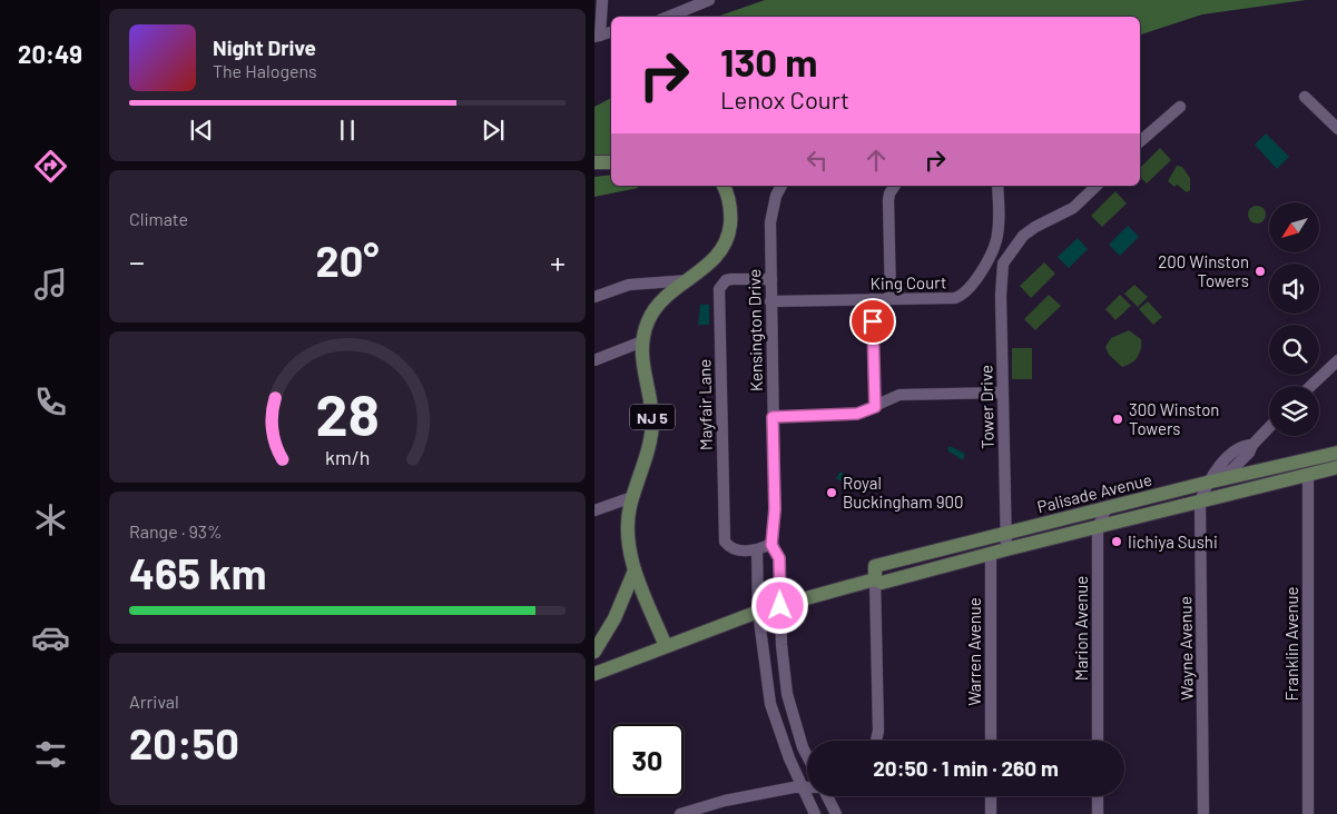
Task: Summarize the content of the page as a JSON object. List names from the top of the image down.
{
  "streets": {
    "main road": ["NJ 5", "Palisade Avenue"],
    "street": [
      "King Court",
      "Kensington Drive",
      "Mayfair Lane",
      "Tower Drive",
      "Marion Avenue",
      "Franklin Avenue",
      "Wayne Avenue",
      "Warren Avenue"
    ]
  },
  "crossings": [
    ["King Court", "Kensington Drive"],
    ["Kensington Drive", "Mayfair Lane"],
    ["Kensington Drive", "Palisade Avenue"],
    ["Tower Drive", "Palisade Avenue"],
    ["NJ 5", "Palisade Avenue"],
    ["Palisade Avenue", "Marion Avenue"],
    ["Palisade Avenue", "Franklin Avenue"],
    ["Palisade Avenue", "Wayne Avenue"],
    ["Palisade Avenue", "Warren Avenue"]
  ],
  "places": [
    "200 Winston Towers",
    "300 Winston Towers",
    "Royal Buckingham 900",
    "Iichiya Sushi"
  ],
  "north": "bottom left",
  "page": {
    "tabs": "20:49",
    "turn": ["130 m", "Lenox Court"],
    "song": ["Night Drive", "The Halogens"],
    "tile": [
      "Climate",
      ["Range · 93%", "465 km"],
      ["Arrival", "20:50"]
    ],
    "heat": ["−", "20°", "+"],
    "limit": "30",
    "trip": "20:50 · 1 min · 260 m",
    "gauge": ["28", "km/h"]
  }
}
